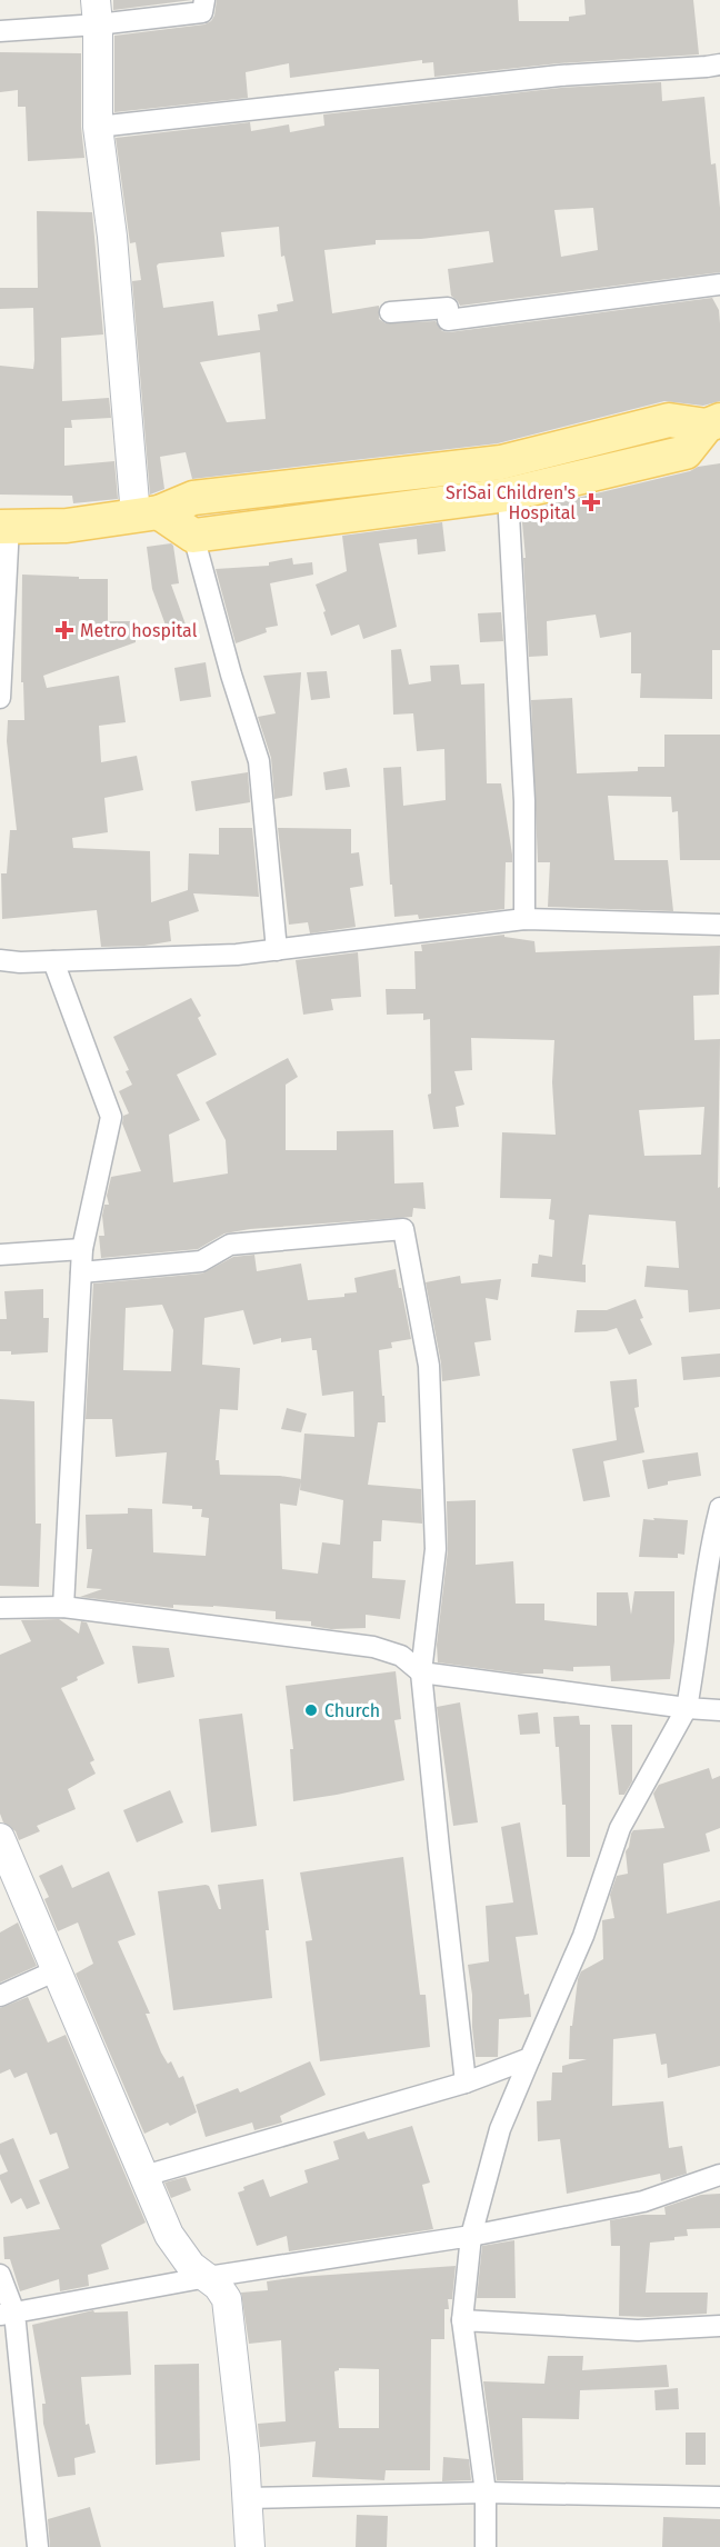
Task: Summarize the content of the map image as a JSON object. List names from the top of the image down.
{
  "places": {
    "health": ["SriSai Children's Hospital", "Metro hospital"],
    "other": ["Church"]
  }
}
